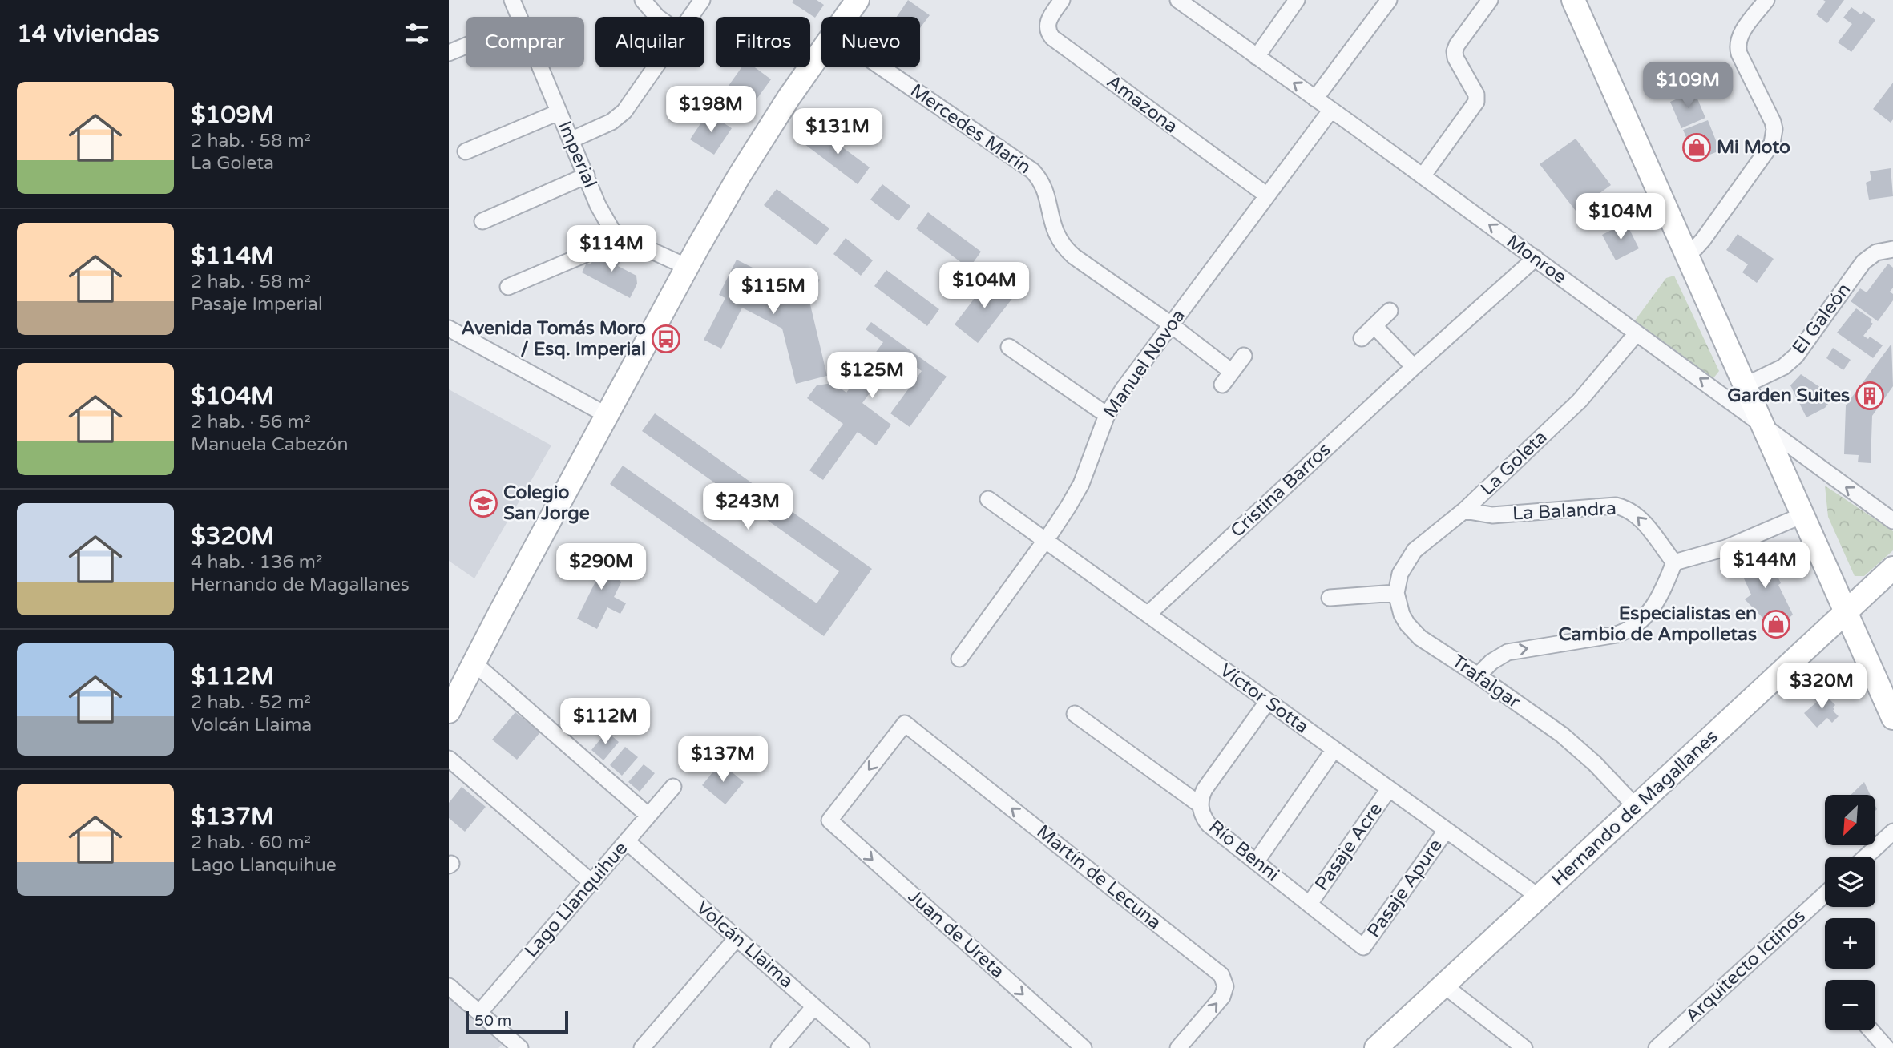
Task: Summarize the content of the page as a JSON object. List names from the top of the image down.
{
  "streets": {
    "main road": ["Hernando de Magallanes"],
    "street": [
      "Amazona",
      "Mercedes Marín",
      "Imperial",
      "Monroe",
      "El Galeón",
      "Manuel Novoa",
      "La Goleta",
      "Cristina Barros",
      "La Balandra",
      "Trafalgar",
      "Víctor Sotta",
      "Pasaje Acre",
      "Río Benni",
      "Martín de Lecuna",
      "Pasaje Apure",
      "Lago Llanquihue",
      "Juan de Ureta",
      "Volcán Llaima",
      "Arquitecto Ictinos"
    ]
  },
  "crossings": [
    ["Amazona", "Manuel Novoa"],
    ["Mercedes Marín", "Manuel Novoa"],
    ["Monroe", "Manuel Novoa"],
    ["Monroe", "La Goleta"],
    ["Monroe", "Cristina Barros"],
    ["Manuel Novoa", "Víctor Sotta"],
    ["La Goleta", "La Balandra"],
    ["La Goleta", "Trafalgar"],
    ["Cristina Barros", "Víctor Sotta"],
    ["Trafalgar", "Hernando de Magallanes"],
    ["Víctor Sotta", "Hernando de Magallanes"],
    ["Víctor Sotta", "Pasaje Acre"],
    ["Víctor Sotta", "Pasaje Apure"],
    ["Pasaje Acre", "Río Benni"],
    ["Río Benni", "Pasaje Apure"],
    ["Martín de Lecuna", "Juan de Ureta"],
    ["Lago Llanquihue", "Volcán Llaima"]
  ],
  "one_way": ["Monroe", "La Balandra", "Juan de Ureta"],
  "places": {
    "shop": ["Mi Moto", "Especialistas en Cambio de Ampolletas"],
    "bus stop": ["Avenida Tomás Moro / Esq. Imperial"],
    "building": ["Garden Suites"],
    "school or university": ["Colegio San Jorge"]
  },
  "scale_bar": "50 m",
  "north": "bottom left",
  "page": {
    "heading": "14 viviendas",
    "chip": [
      "Comprar",
      "Alquilar",
      "Filtros",
      "Nuevo"
    ],
    "price": [
      "$109M",
      "$198M",
      "$131M",
      "$104M",
      "$114M",
      "$104M",
      "$115M",
      "$125M",
      "$243M",
      "$144M",
      "$290M",
      "$320M",
      "$112M",
      "$137M"
    ],
    "list": [
      {
        "name": "$109M",
        "note": "2 hab. · 58 m² · La Goleta"
      },
      {
        "name": "$114M",
        "note": "2 hab. · 58 m² · Pasaje Imperial"
      },
      {
        "name": "$104M",
        "note": "2 hab. · 56 m² · Manuela Cabezón"
      },
      {
        "name": "$320M",
        "note": "4 hab. · 136 m² · Hernando de Magallanes"
      },
      {
        "name": "$112M",
        "note": "2 hab. · 52 m² · Volcán Llaima"
      },
      {
        "name": "$137M",
        "note": "2 hab. · 60 m² · Lago Llanquihue"
      }
    ],
    "map_buttons": ["+", "−"],
    "scale": "50 m"
  }
}
